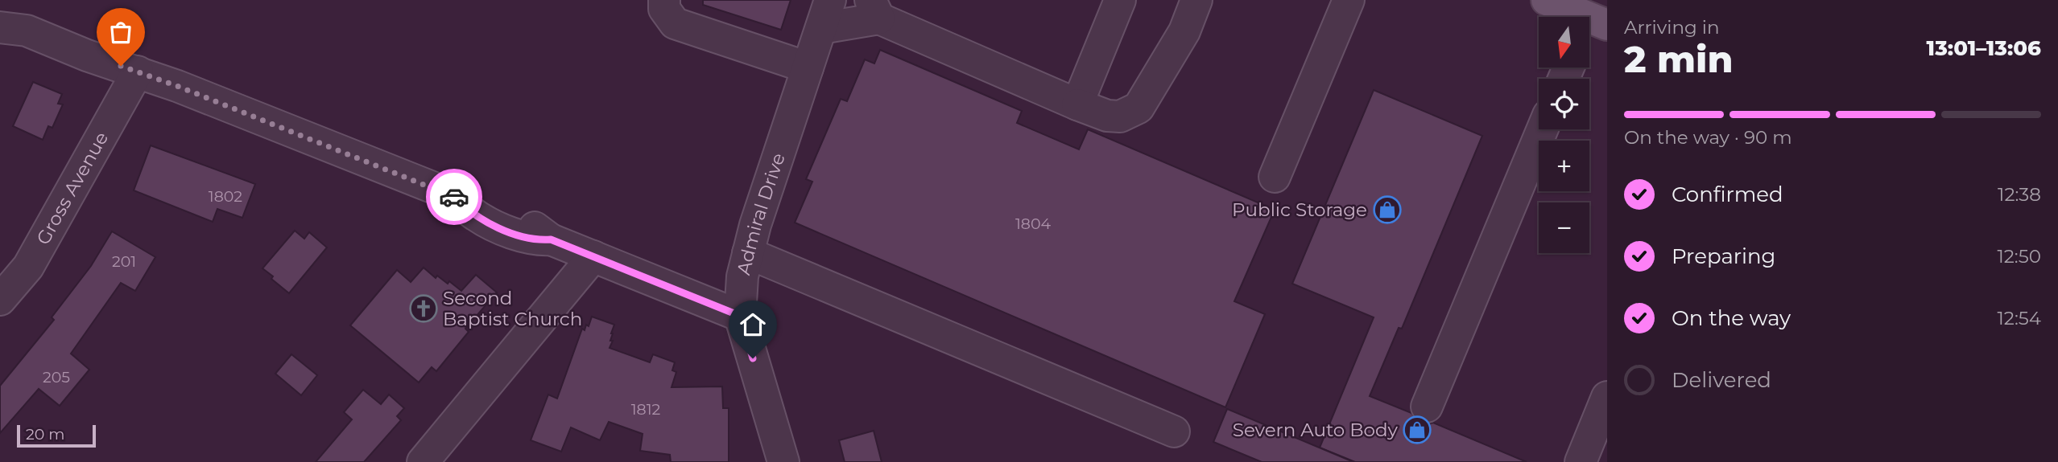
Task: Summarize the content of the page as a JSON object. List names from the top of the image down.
{
  "streets": {
    "street": ["Gross Avenue", "Admiral Drive"]
  },
  "places": {
    "shop": ["Public Storage", "Severn Auto Body"],
    "church": ["Second Baptist Church"]
  },
  "house_numbers": [
    "1802",
    "1804",
    "201",
    "205",
    "1812"
  ],
  "scale_bar": "20 m",
  "north": "bottom",
  "page": {
    "heading": ["2 min", "Arriving in", "13:01–13:06"],
    "map_buttons": ["+", "−"],
    "bar": "On the way · 90 m",
    "list": [
      ["Confirmed", "12:38"],
      ["Preparing", "12:50"],
      ["On the way", "12:54"],
      "Delivered"
    ],
    "scale": "20 m"
  }
}
